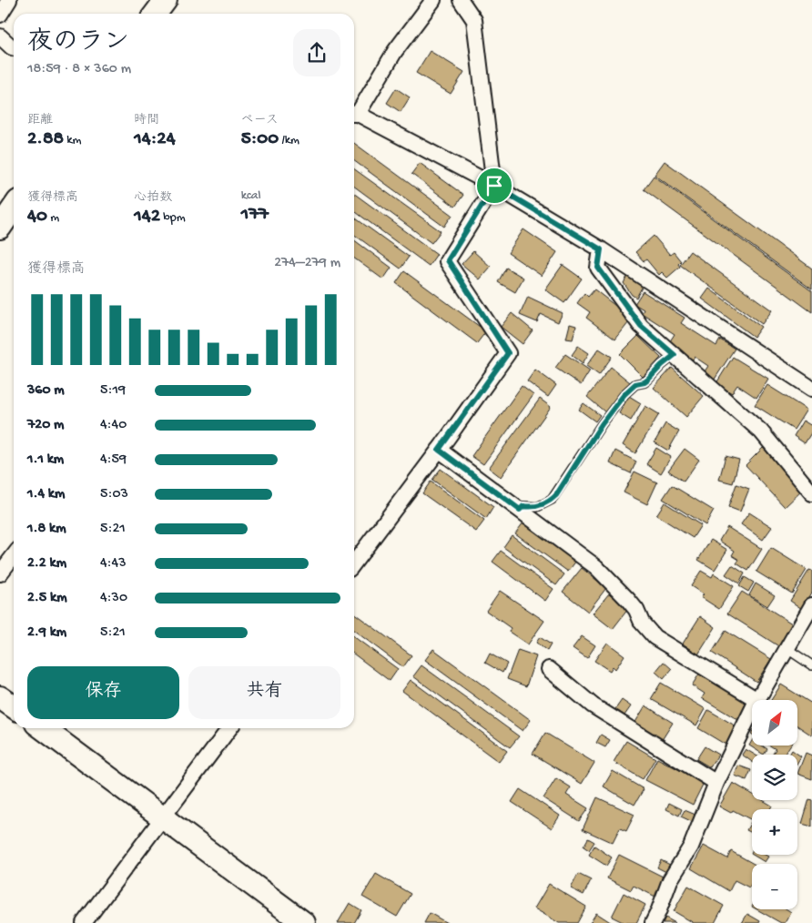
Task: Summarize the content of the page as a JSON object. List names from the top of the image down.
{
  "north": "top right",
  "page": {
    "heading": ["夜のラン", "18:59 · 8 × 360 m"],
    "stats": [
      ["距離", "2.88 km"],
      ["時間", "14:24"],
      ["ペース", "5:00 /km"],
      ["獲得標高", "40 m"],
      ["心拍数", "142 bpm"],
      ["kcal", "177"]
    ],
    "chart": ["獲得標高", "274–279 m"],
    "list": [
      {
        "name": "360 m",
        "note": "5:19"
      },
      {
        "name": "720 m",
        "note": "4:40"
      },
      {
        "name": "1.1 km",
        "note": "4:59"
      },
      {
        "name": "1.4 km",
        "note": "5:03"
      },
      {
        "name": "1.8 km",
        "note": "5:21"
      },
      {
        "name": "2.2 km",
        "note": "4:43"
      },
      {
        "name": "2.5 km",
        "note": "4:30"
      },
      {
        "name": "2.9 km",
        "note": "5:21"
      }
    ],
    "buttons": ["保存", "共有"],
    "map_buttons": ["+", "−"]
  }
}
